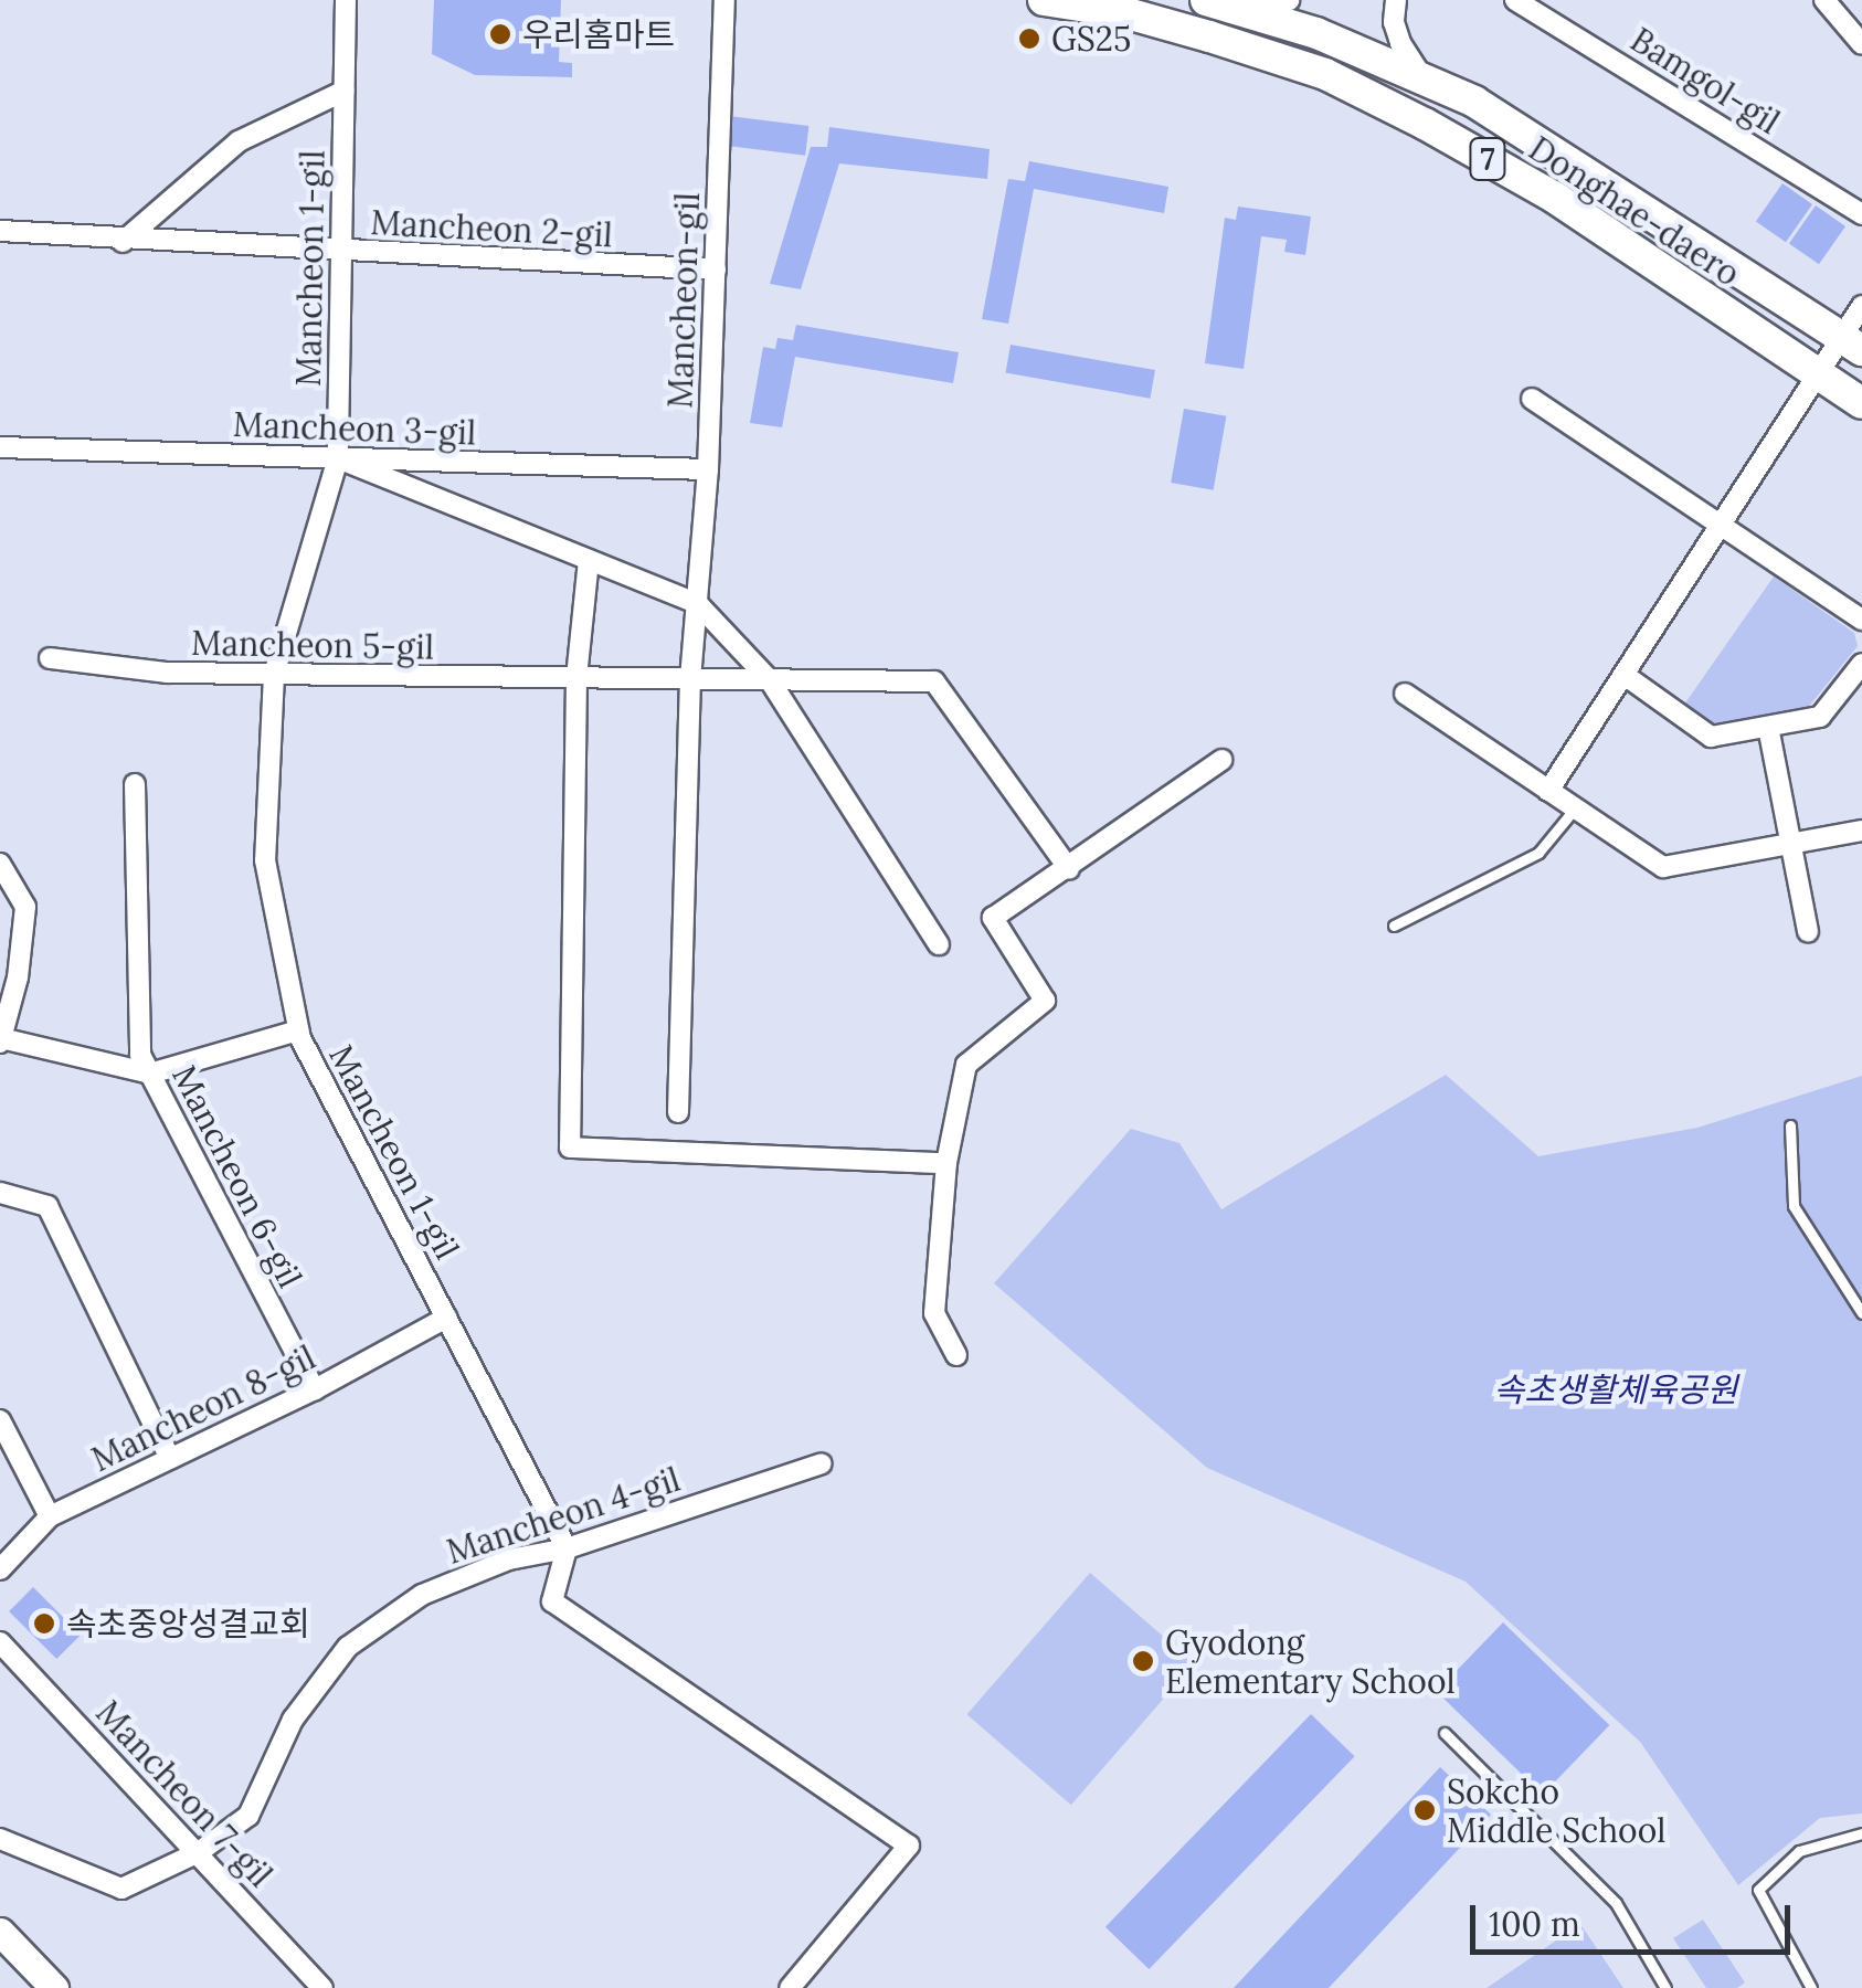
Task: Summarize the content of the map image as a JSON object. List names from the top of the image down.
{
  "streets": {
    "main road": ["7", "Donghae-daero"],
    "street": [
      "Bamgol-gil",
      "Mancheon 2-gil",
      "Mancheon 1-gil",
      "Mancheon-gil",
      "Mancheon 3-gil",
      "Mancheon 5-gil",
      "Mancheon 6-gil",
      "Mancheon 8-gil",
      "Mancheon 4-gil",
      "Mancheon 7-gil"
    ]
  },
  "crossings": [
    ["Mancheon 2-gil", "Mancheon 1-gil"],
    ["Mancheon 2-gil", "Mancheon-gil"],
    ["Mancheon 1-gil", "Mancheon 3-gil"],
    ["Mancheon 1-gil", "Mancheon 5-gil"],
    ["Mancheon 1-gil", "Mancheon 8-gil"],
    ["Mancheon 1-gil", "Mancheon 4-gil"],
    ["Mancheon-gil", "Mancheon 3-gil"],
    ["Mancheon-gil", "Mancheon 5-gil"],
    ["Mancheon 6-gil", "Mancheon 8-gil"],
    ["Mancheon 4-gil", "Mancheon 7-gil"]
  ],
  "parks": ["속초생활체육공원"],
  "places": [
    "우리홈마트",
    "GS25",
    "속초중앙성결교회",
    "Gyodong Elementary School",
    "Sokcho Middle School"
  ],
  "scale_bar": "100 m"
}
